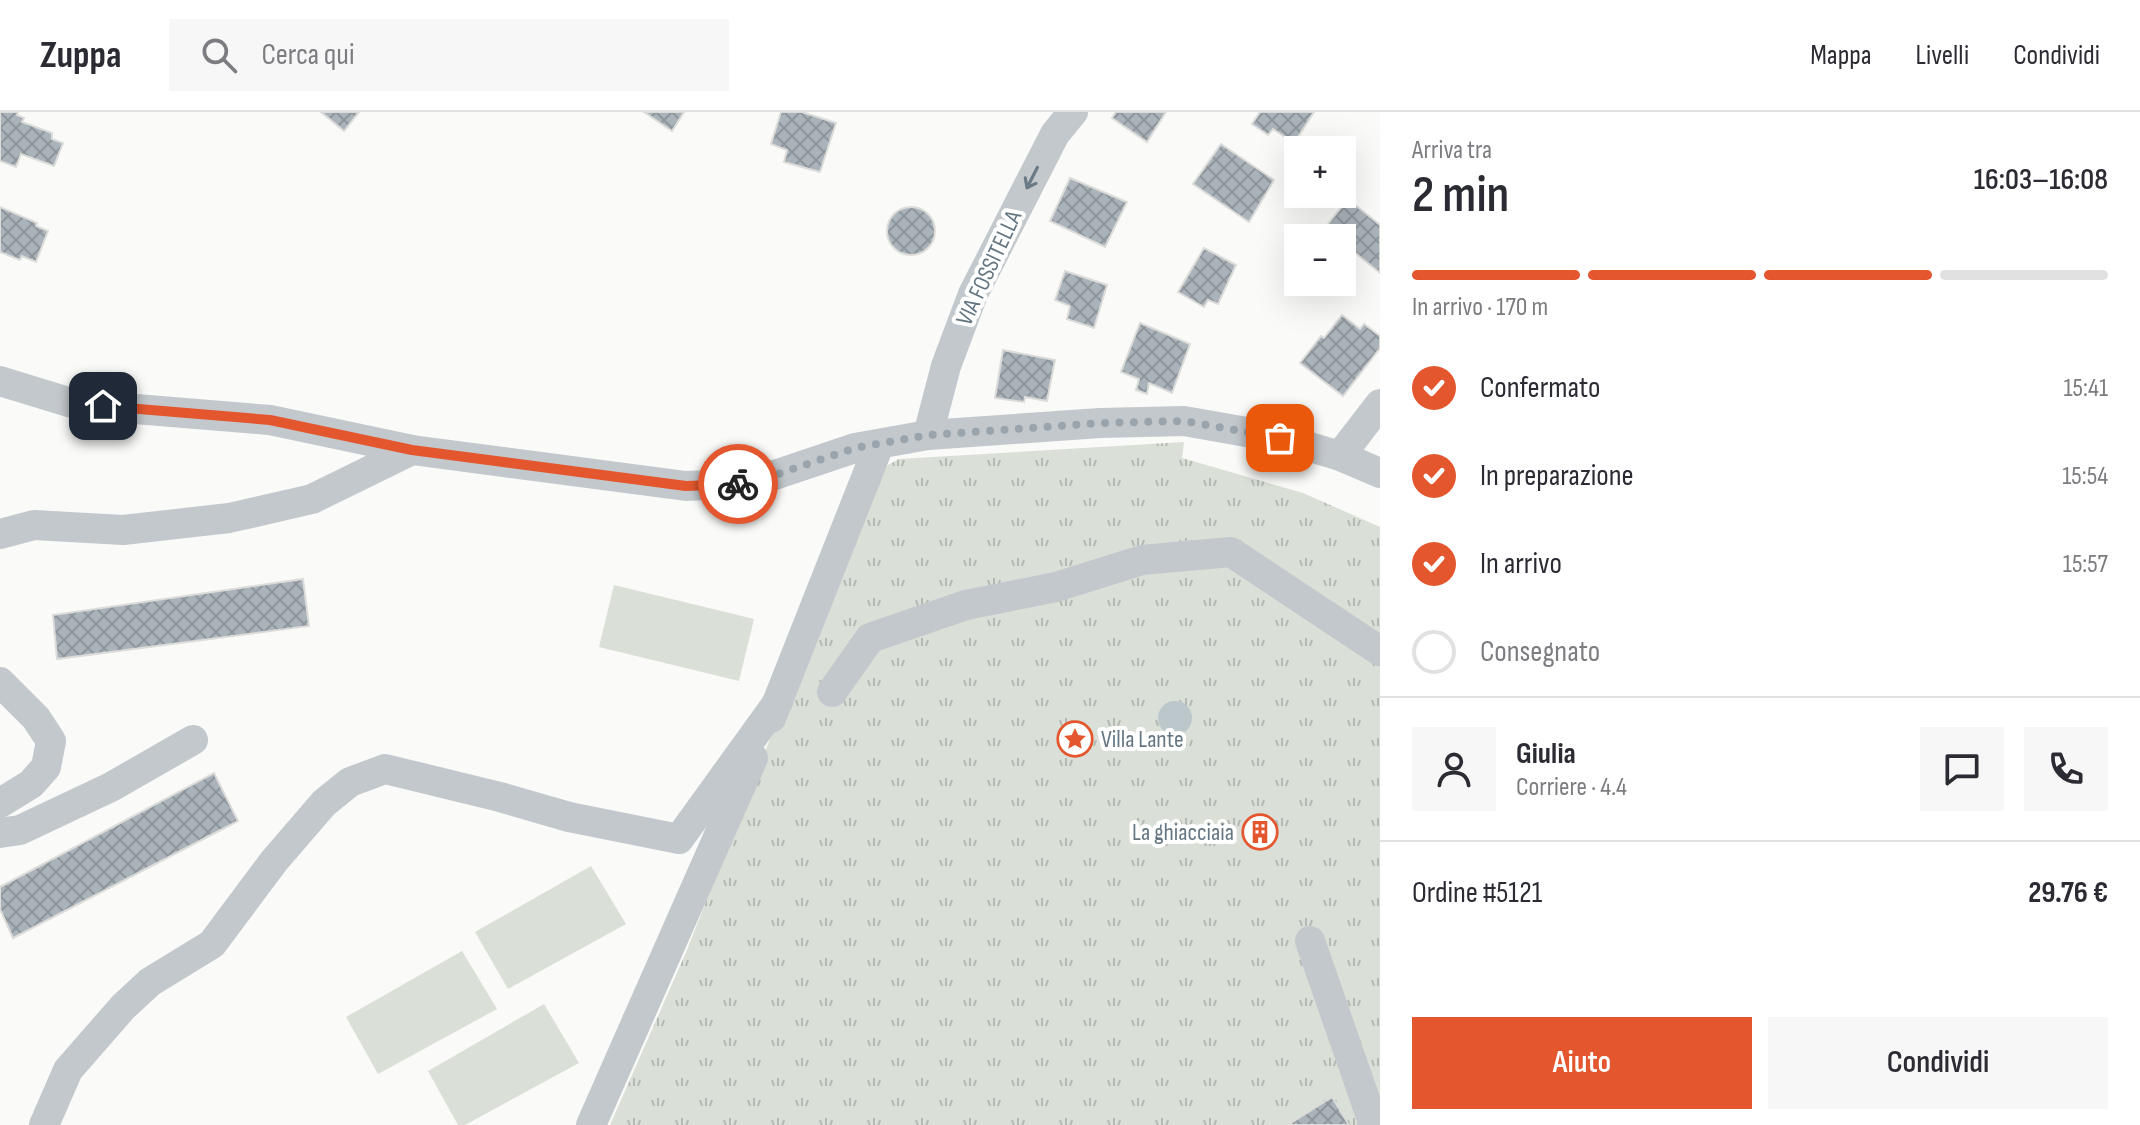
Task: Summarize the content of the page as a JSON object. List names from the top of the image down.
{
  "streets": {
    "street": ["VIA FOSSITELLA"]
  },
  "one_way": ["VIA FOSSITELLA"],
  "places": {
    "place": ["Villa Lante"],
    "building": ["La ghiacciaia"]
  },
  "page": {
    "header": "Zuppa",
    "search": "Cerca qui",
    "nav": ["Mappa", "Livelli", "Condividi"],
    "heading": ["2 min", "Arriva tra", "16:03–16:08"],
    "panel": [
      "Giulia",
      "Corriere · 4.4",
      "Ordine #5121",
      "29.76 €"
    ],
    "map_buttons": ["+", "−"],
    "bar": "In arrivo · 170 m",
    "list": [
      ["Confermato", "15:41"],
      ["In preparazione", "15:54"],
      ["In arrivo", "15:57"],
      "Consegnato"
    ],
    "buttons": ["Aiuto", "Condividi"]
  }
}
